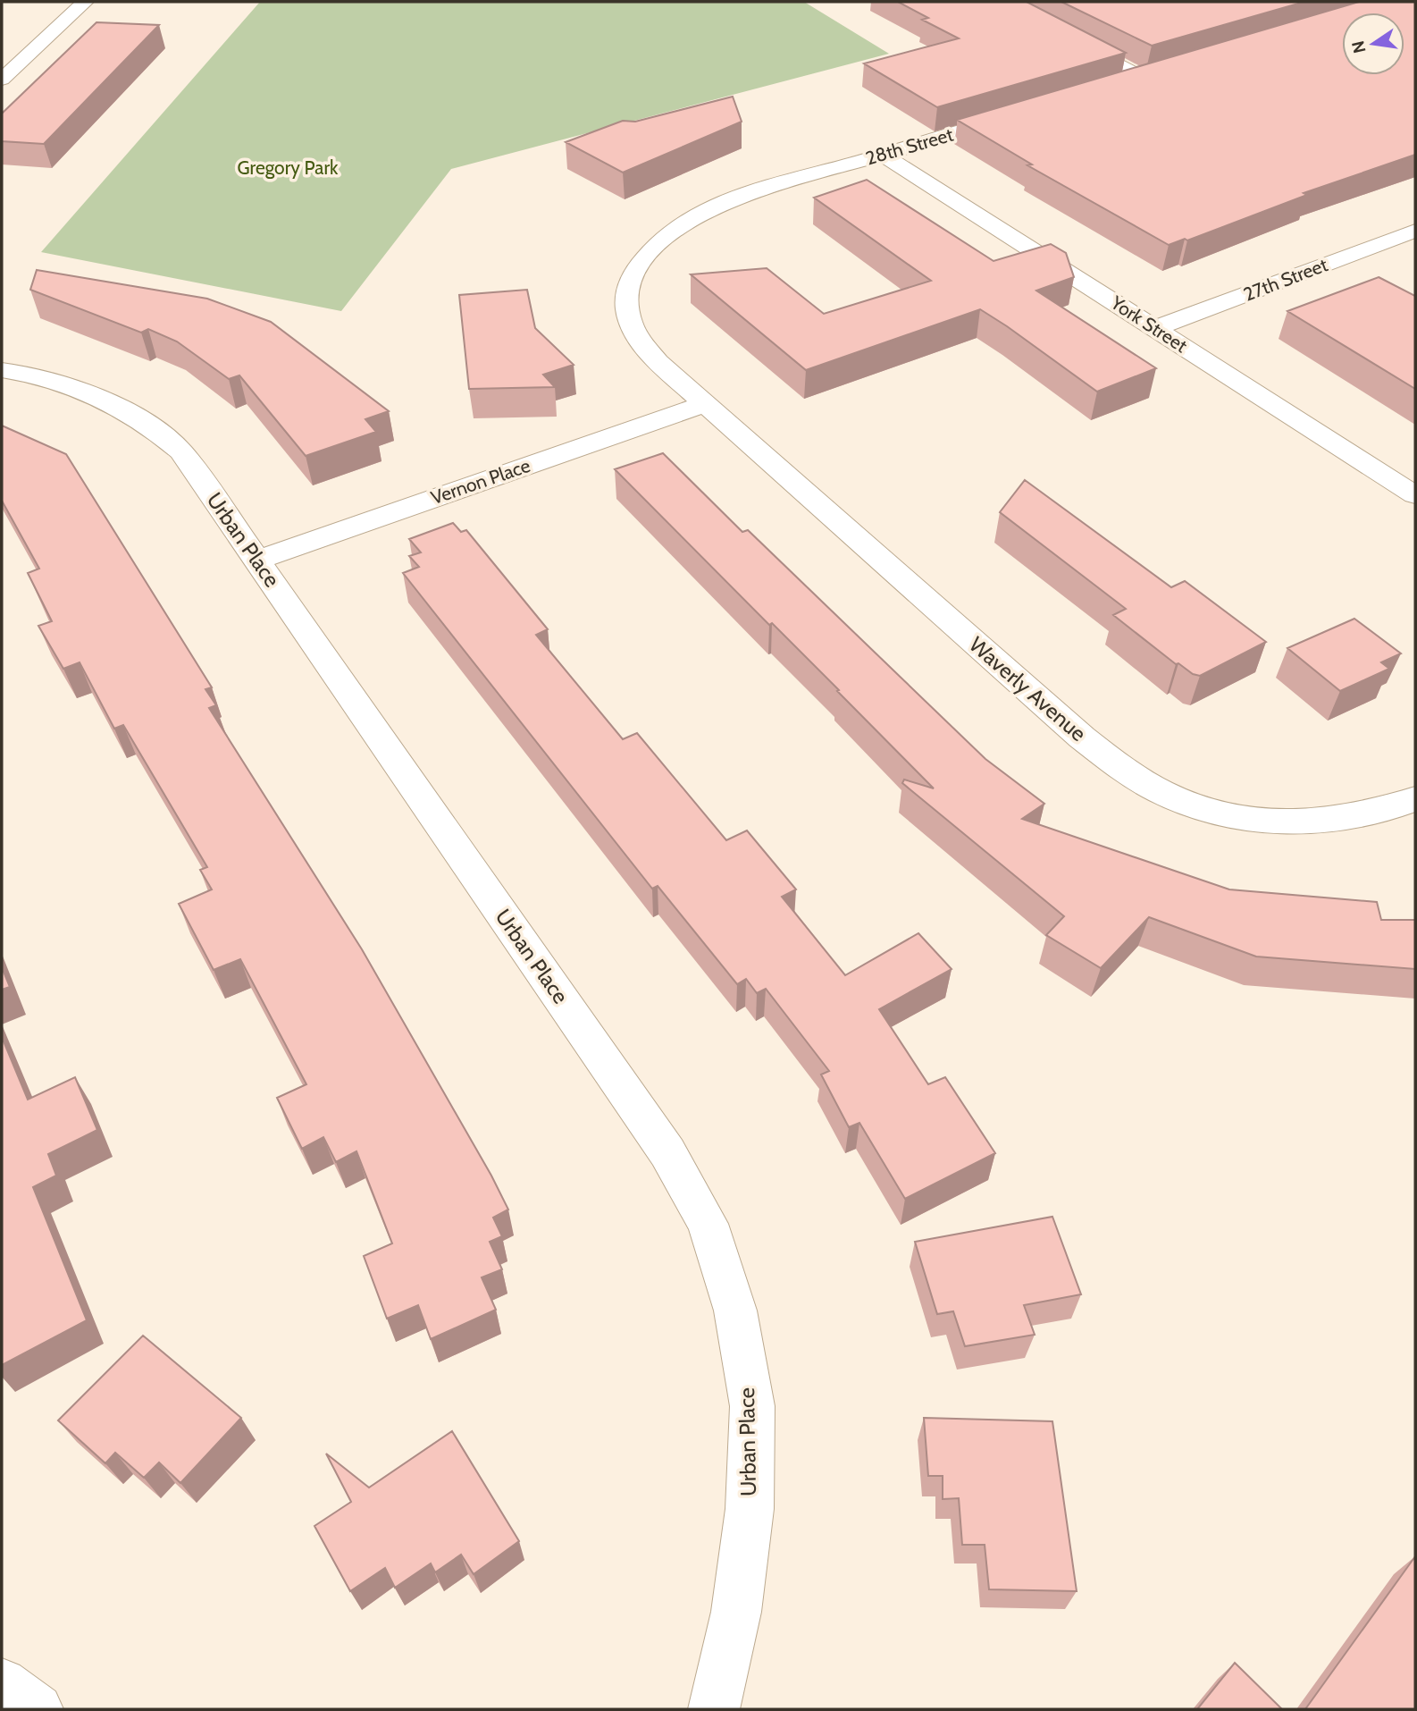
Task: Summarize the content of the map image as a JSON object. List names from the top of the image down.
{
  "streets": {
    "street": [
      "28th Street",
      "27th Street",
      "York Street",
      "Vernon Place",
      "Urban Place",
      "Waverly Avenue"
    ]
  },
  "crossings": [
    ["28th Street", "York Street"],
    ["28th Street", "Vernon Place"],
    ["28th Street", "Waverly Avenue"],
    ["27th Street", "York Street"],
    ["Vernon Place", "Urban Place"],
    ["Vernon Place", "Waverly Avenue"]
  ],
  "parks": ["Gregory Park"],
  "north": "left"
}
